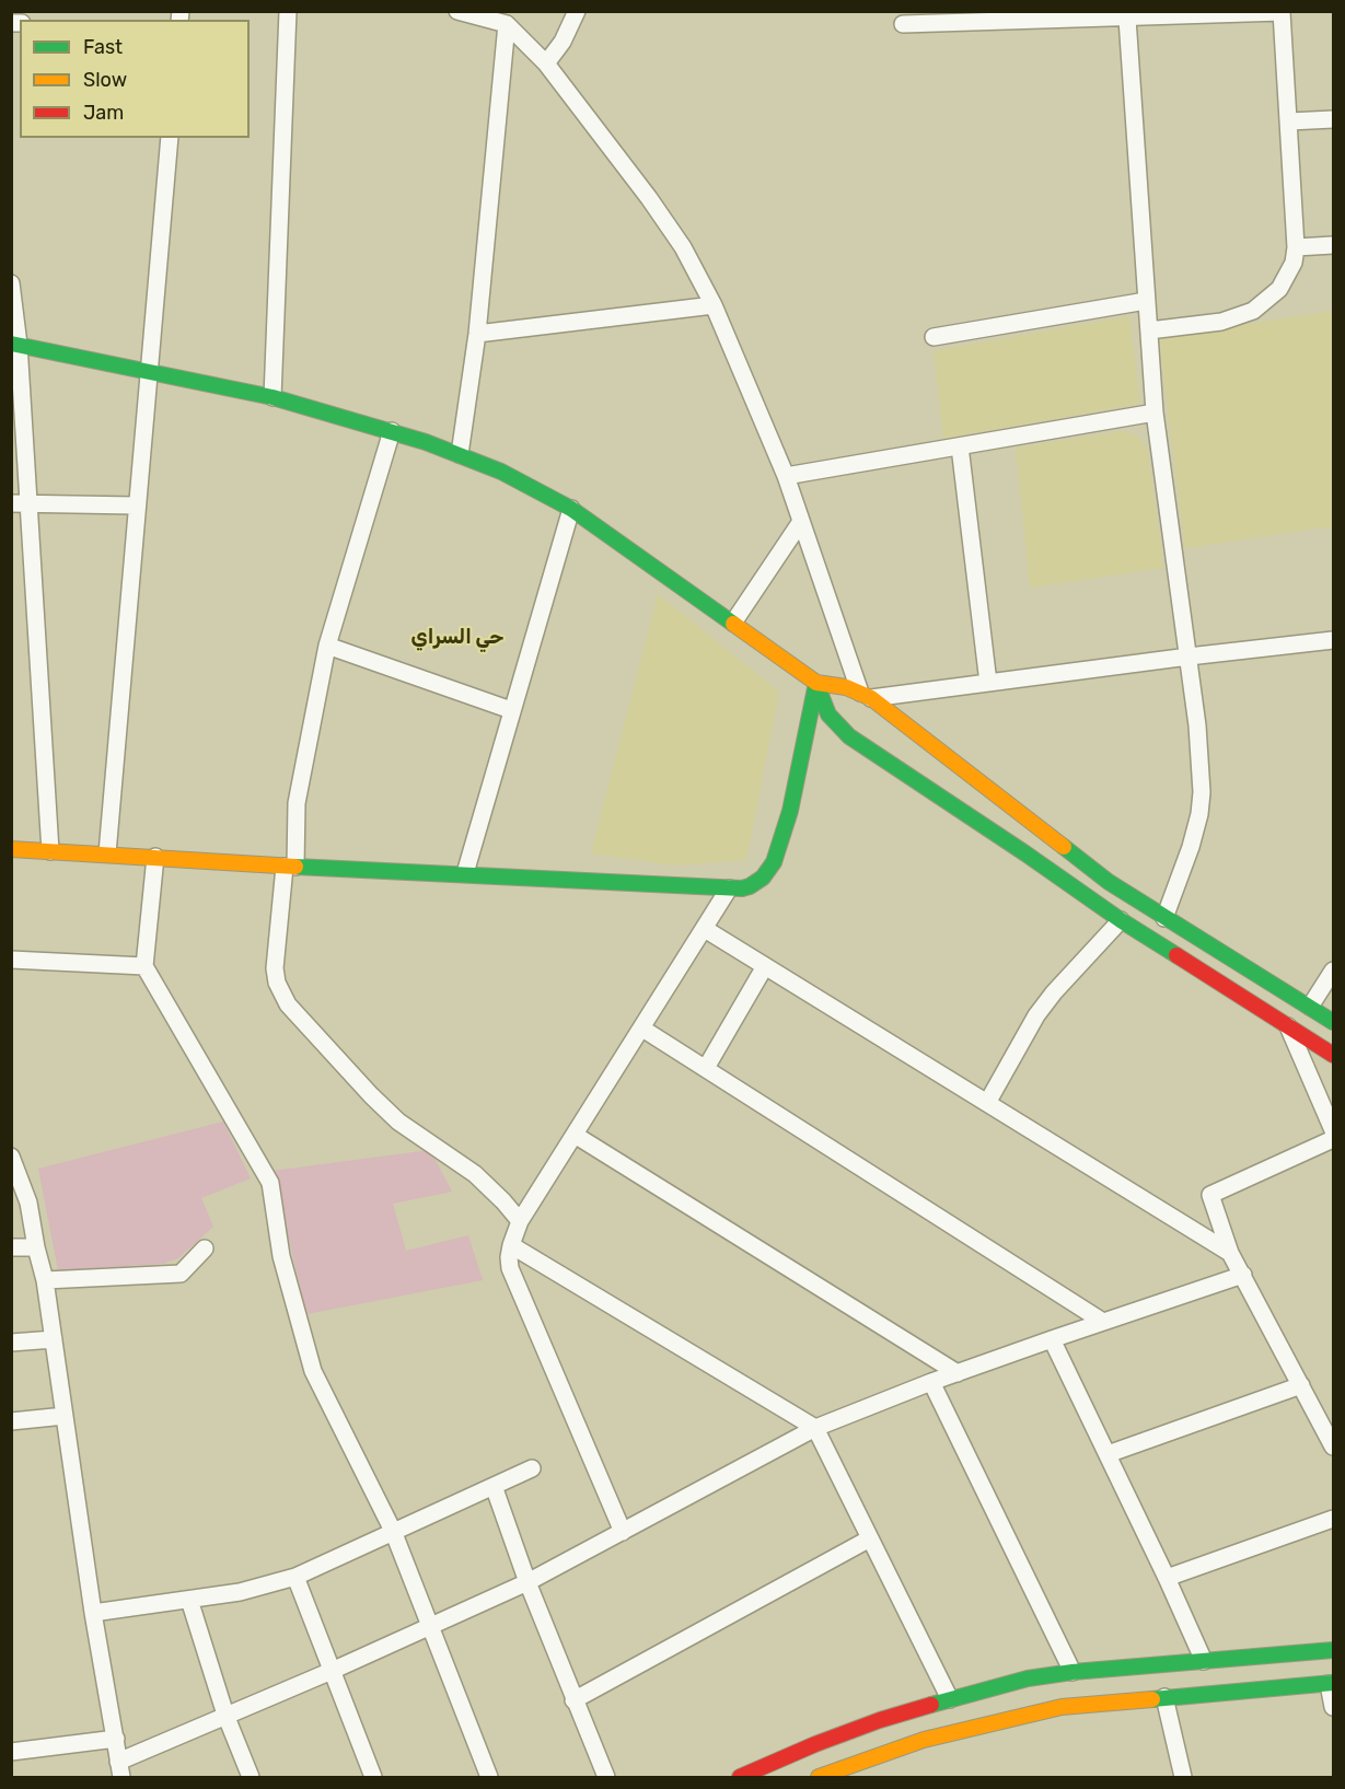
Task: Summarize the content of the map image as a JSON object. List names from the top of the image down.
{
  "districts": ["حي السراي"],
  "legend": ["Fast", "Slow", "Jam"]
}
